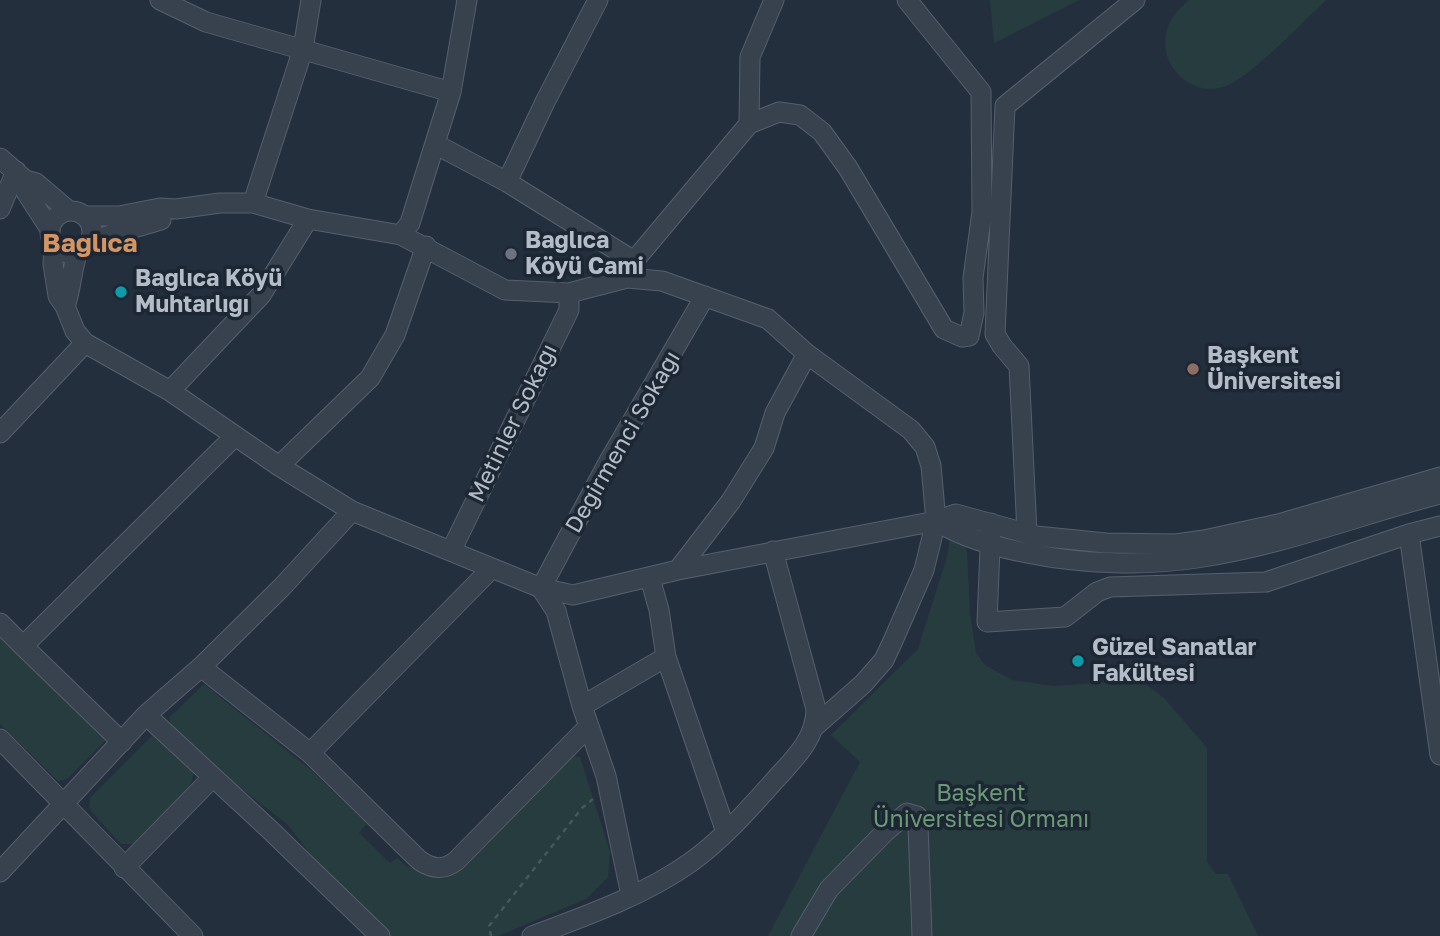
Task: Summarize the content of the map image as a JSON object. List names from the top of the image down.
{
  "streets": {
    "street": ["Metinler Sokağı", "Degirmenci Sokağı"]
  },
  "districts": ["Bağlıca"],
  "parks": ["Başkent Üniversitesi Ormanı"],
  "places": [
    "Bağlıca Köyü Cami",
    "Bağlıca Köyü Muhtarlığı",
    "Başkent Üniversitesi",
    "Güzel Sanatlar Fakültesi"
  ]
}
